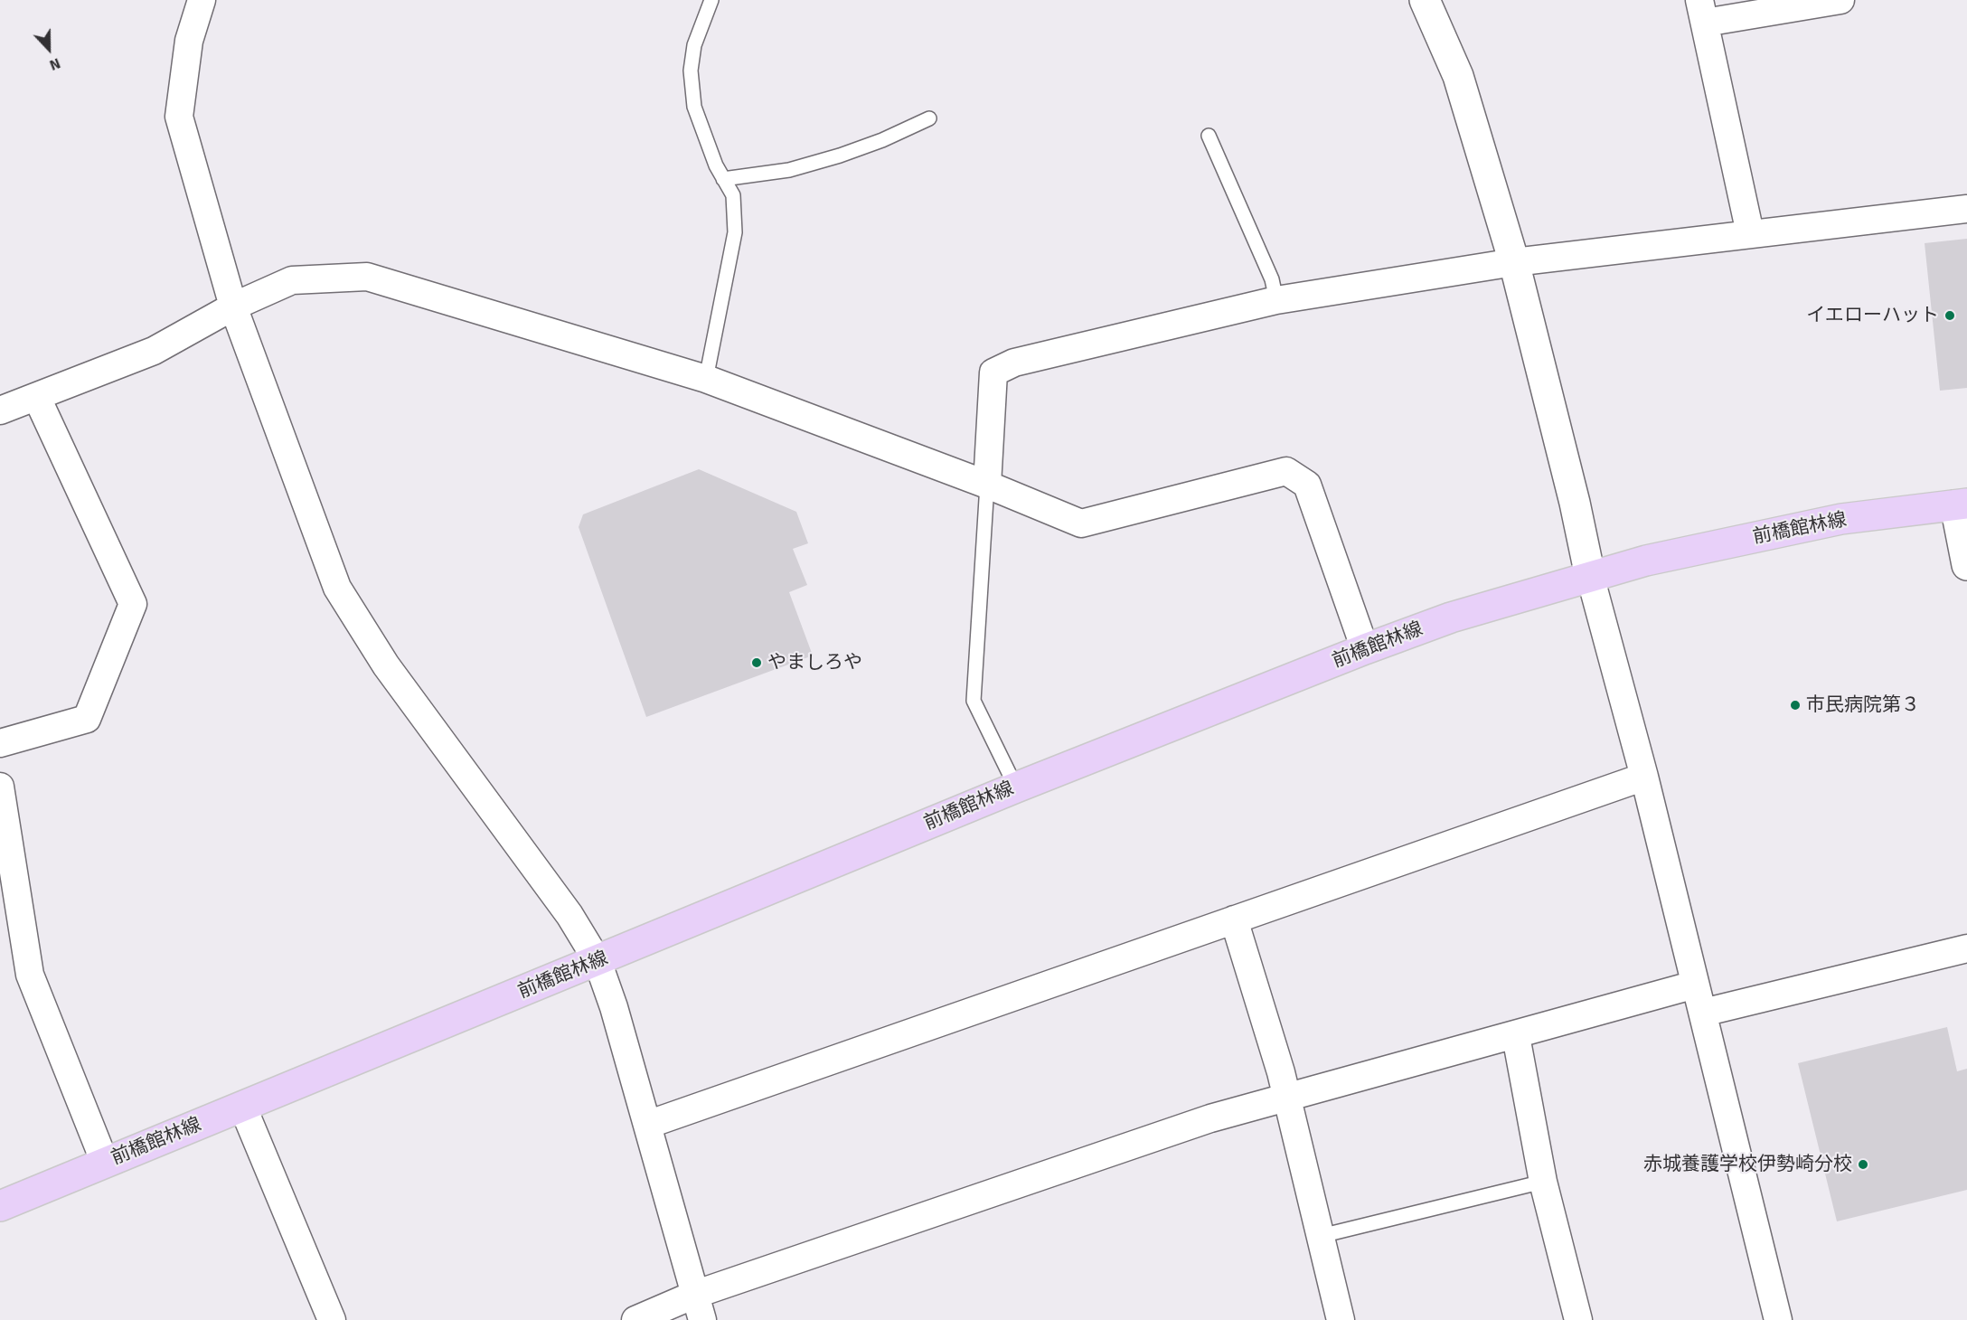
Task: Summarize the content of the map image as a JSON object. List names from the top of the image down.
{
  "streets": {
    "main road": ["前橋館林線"]
  },
  "places": [
    "イエローハット",
    "やましろや",
    "市民病院第３",
    "赤城養護学校伊勢崎分校"
  ],
  "north": "bottom"
}
